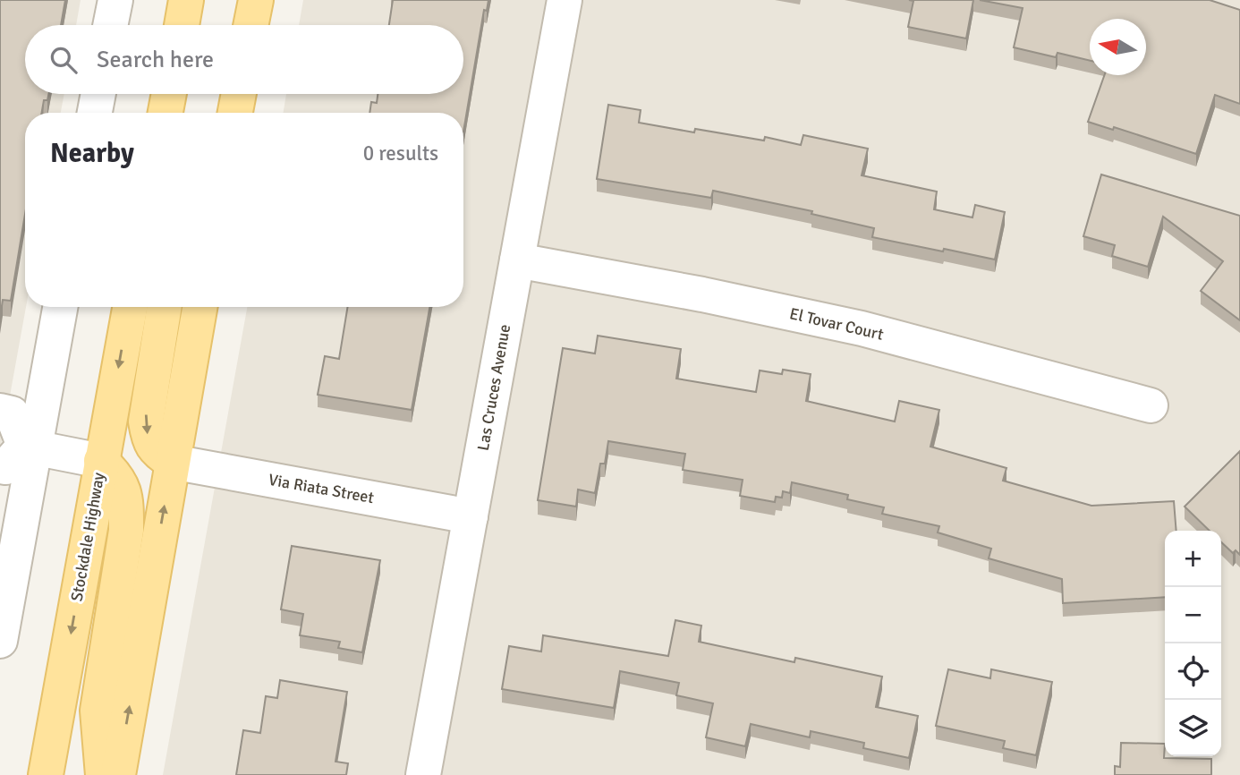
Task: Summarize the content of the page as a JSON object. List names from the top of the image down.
{
  "streets": {
    "main road": ["Stockdale Highway"],
    "street": ["El Tovar Court", "Las Cruces Avenue", "Via Riata Street"]
  },
  "crossings": [
    ["El Tovar Court", "Las Cruces Avenue"],
    ["Las Cruces Avenue", "Via Riata Street"]
  ],
  "north": "left",
  "page": {
    "search": "Search here",
    "heading": ["Nearby", "0 results"],
    "map_buttons": ["+", "−"]
  }
}
